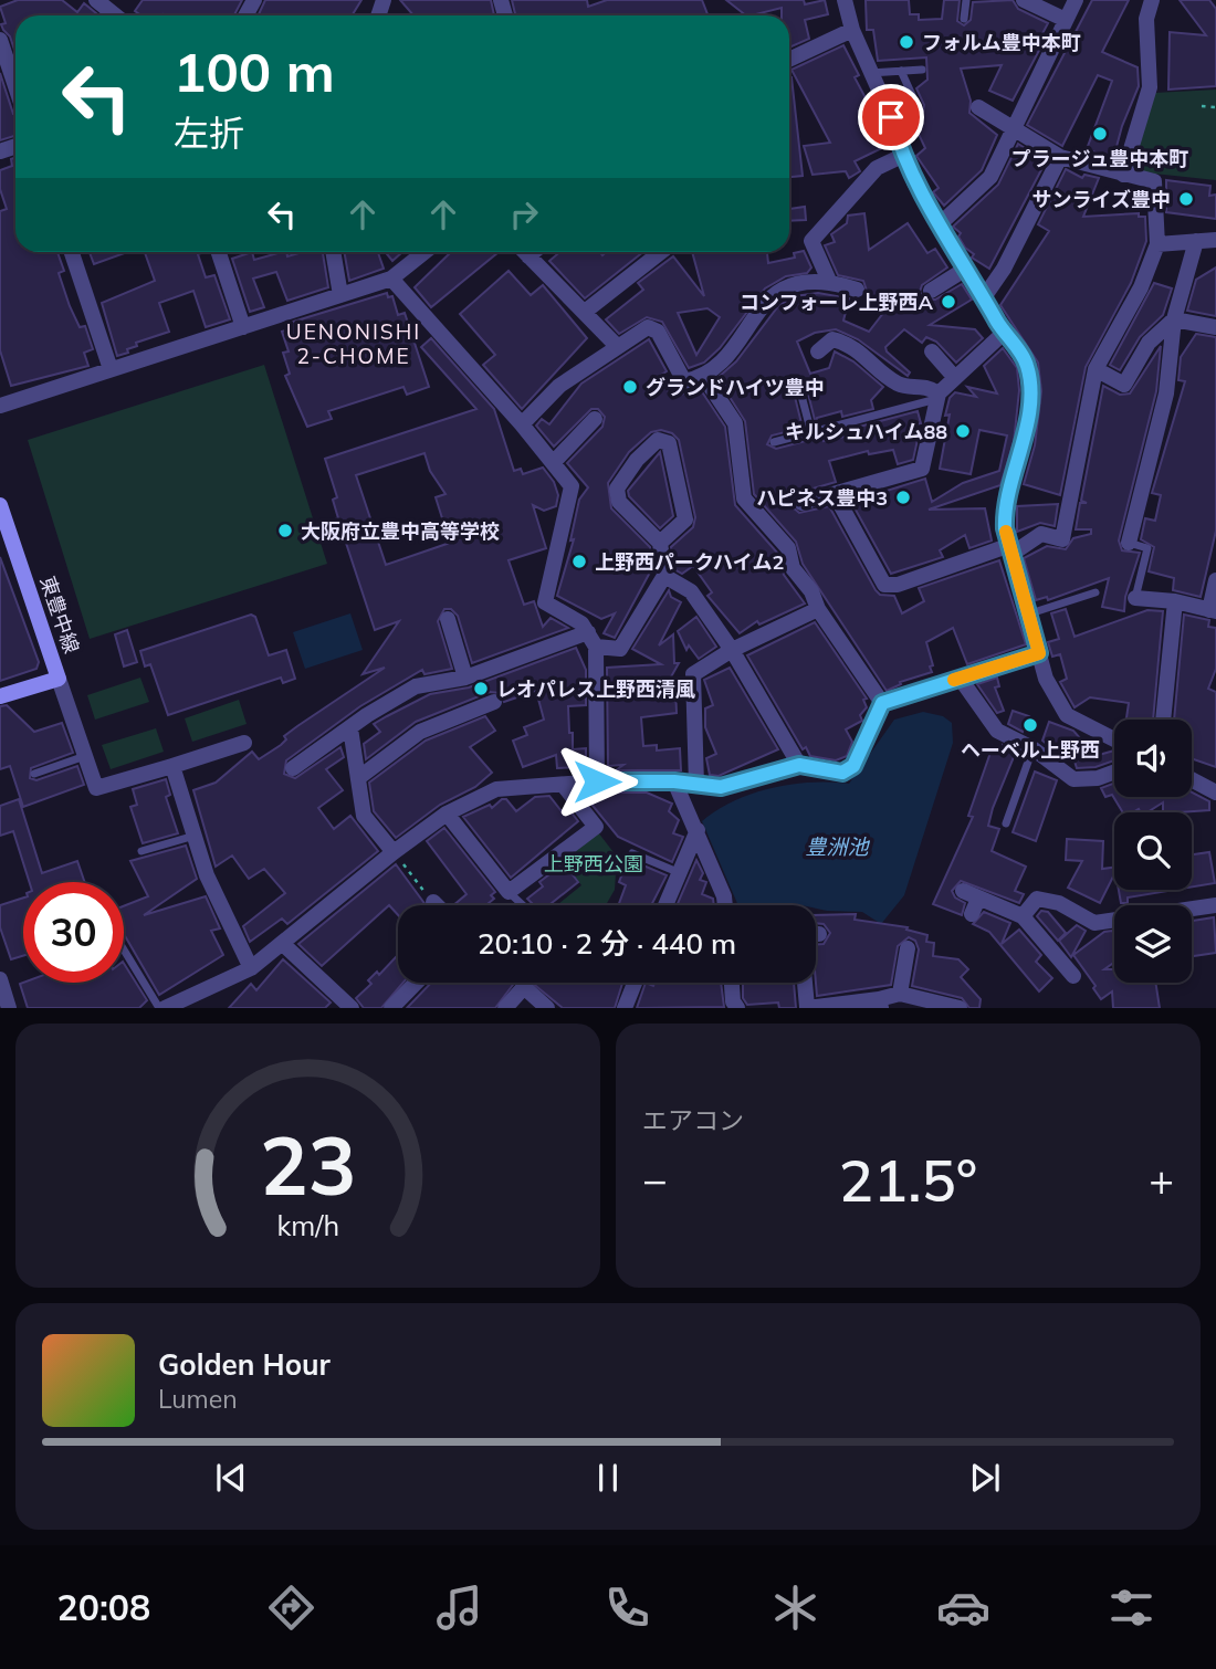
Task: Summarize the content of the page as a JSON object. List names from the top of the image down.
{
  "streets": {
    "street": ["東豊中線"]
  },
  "districts": ["UENONISHI 2-CHOME"],
  "water": ["豊洲池"],
  "parks": ["上野西公園"],
  "places": [
    "フォルム豊中本町",
    "プラージュ豊中本町",
    "サンライズ豊中",
    "コンフォーレ上野西A",
    "グランドハイツ豊中",
    "キルシュハイム88",
    "ハピネス豊中3",
    "大阪府立豊中高等学校",
    "上野西パークハイム2",
    "レオパレス上野西清風",
    "ヘーベル上野西"
  ],
  "page": {
    "turn": ["100 m", "左折"],
    "limit": "30",
    "trip": "20:10 · 2 分 · 440 m",
    "tile": "エアコン",
    "heat": ["−", "21.5°", "+"],
    "song": ["Golden Hour", "Lumen"],
    "tabs": "20:08",
    "gauge": ["23", "km/h"]
  }
}
